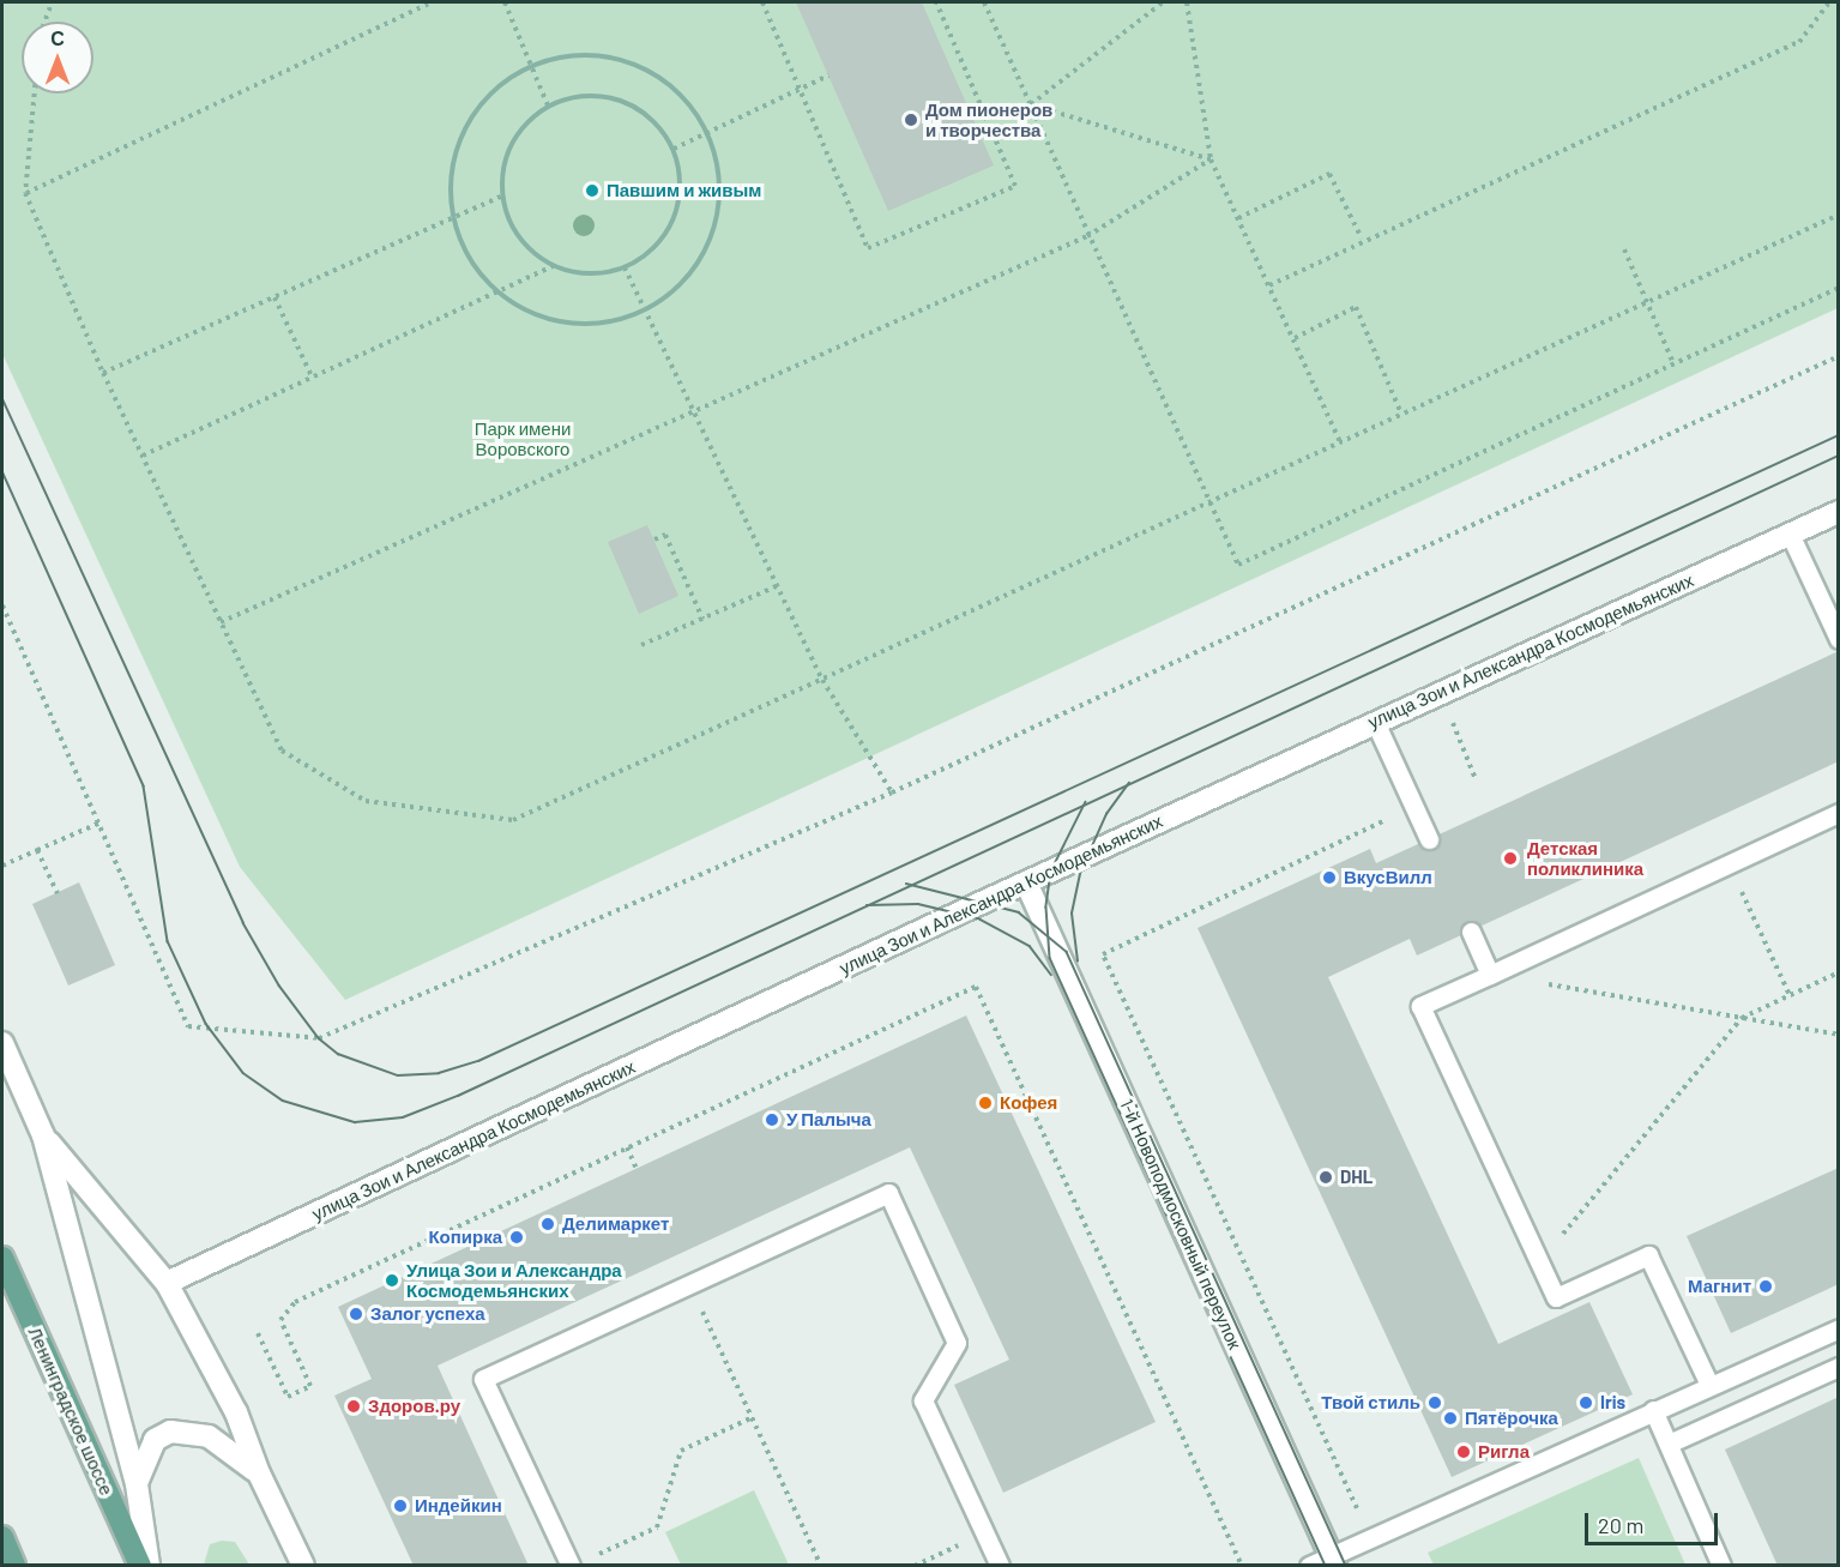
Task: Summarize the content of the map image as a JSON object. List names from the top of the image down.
{
  "streets": {
    "main road": ["улица Зои и Александра Космодемьянских", "1-й Новоподмосковный переулок", "Ленинградское шоссе"]
  },
  "crossings": [
    ["улица Зои и Александра Космодемьянских", "1-й Новоподмосковный переулок"]
  ],
  "parks": ["Парк имени Воровского"],
  "places": [
    "Дом пионеров и творчества",
    "Павшим и живым",
    "Детская поликлиника",
    "ВкусВилл",
    "Кофея",
    "У Палыча",
    "DHL",
    "Делимаркет",
    "Копирка",
    "Улица Зои и Александра Космодемьянских",
    "Магнит",
    "Залог успеха",
    "Твой стиль",
    "Iris",
    "Здоров.ру",
    "Пятёрочка",
    "Ригла",
    "Индейкин"
  ],
  "scale_bar": "20 m",
  "north": "top"
}
